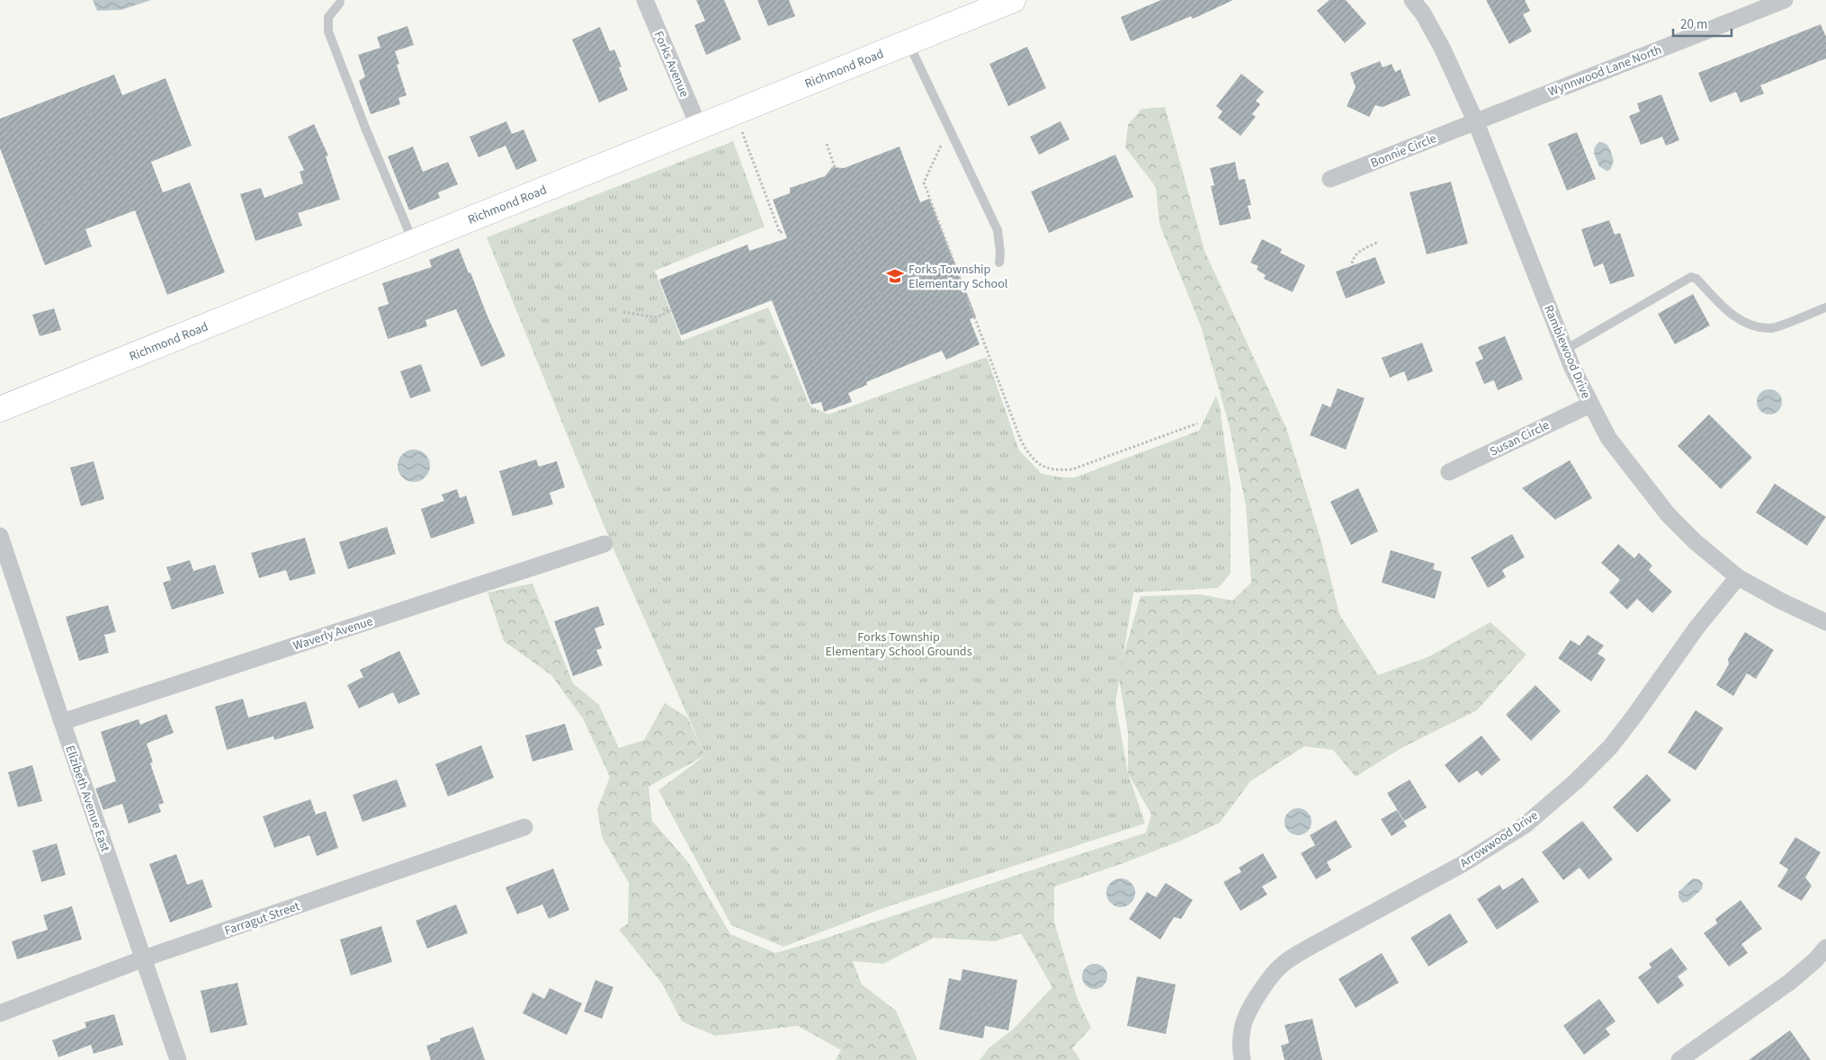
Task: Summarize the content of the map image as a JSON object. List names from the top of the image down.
{
  "streets": {
    "street": [
      "Forks Avenue",
      "Richmond Road",
      "Wynnwood Lane North",
      "Bonnie Circle",
      "Ramblewood Drive",
      "Susan Circle",
      "Waverly Avenue",
      "Elizibeth Avenue East",
      "Arrowwood Drive",
      "Farragut Street"
    ]
  },
  "crossings": [
    ["Forks Avenue", "Richmond Road"],
    ["Wynnwood Lane North", "Bonnie Circle"],
    ["Wynnwood Lane North", "Ramblewood Drive"],
    ["Bonnie Circle", "Ramblewood Drive"],
    ["Ramblewood Drive", "Susan Circle"],
    ["Ramblewood Drive", "Arrowwood Drive"],
    ["Waverly Avenue", "Elizibeth Avenue East"],
    ["Elizibeth Avenue East", "Farragut Street"]
  ],
  "parks": ["Forks Township Elementary School Grounds"],
  "places": {
    "school or university": ["Forks Township Elementary School"]
  },
  "scale_bar": "20 m"
}
